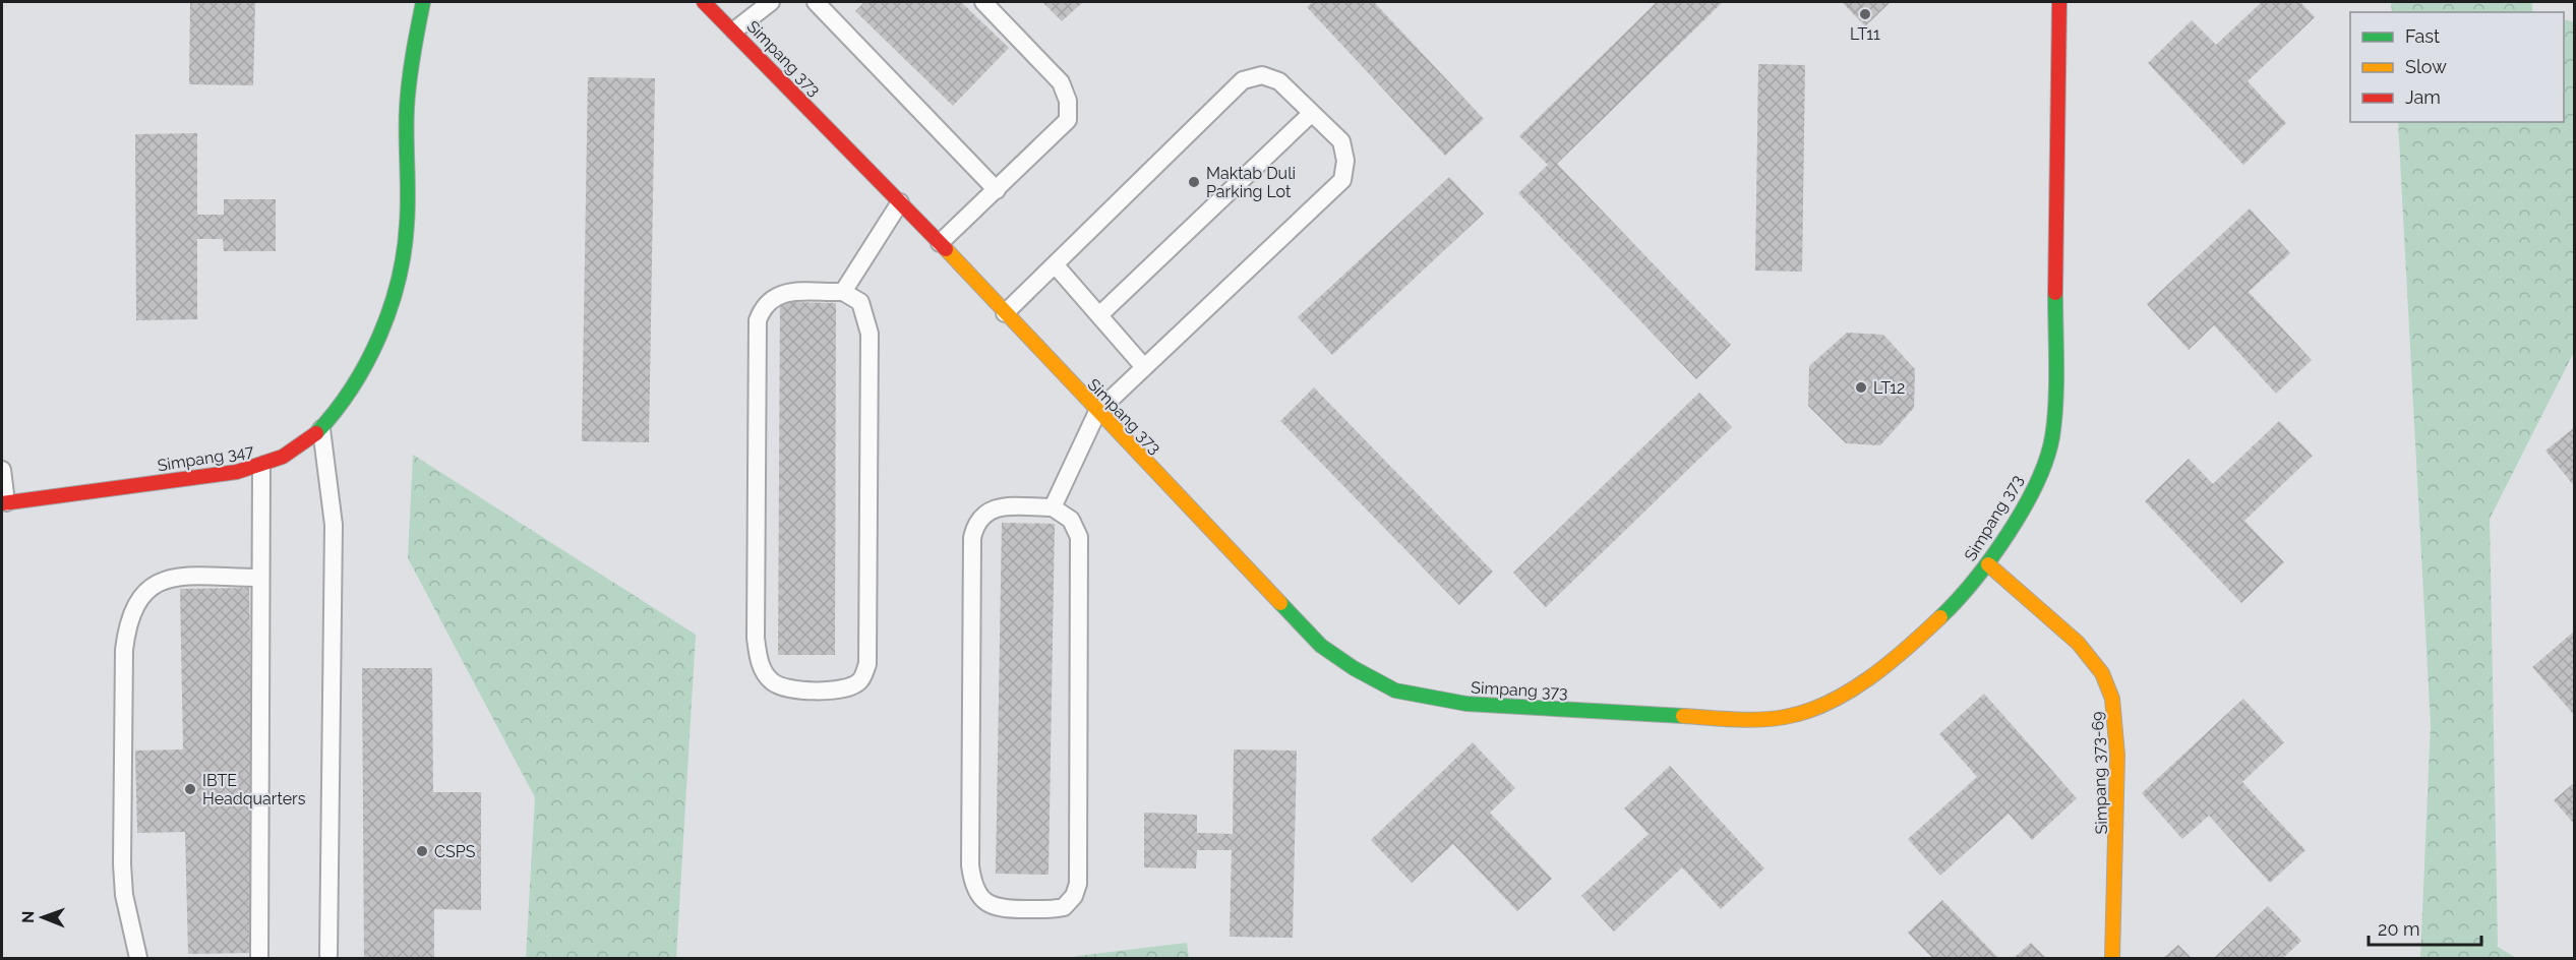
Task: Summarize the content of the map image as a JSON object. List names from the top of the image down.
{
  "streets": {
    "street": ["Simpang 373", "Simpang 347", "Simpang 373-69"]
  },
  "crossings": [
    ["Simpang 373", "Simpang 373-69"]
  ],
  "places": [
    "LT11",
    "Maktab Duli Parking Lot",
    "LT12",
    "IBTE Headquarters",
    "CSPS"
  ],
  "legend": ["Fast", "Slow", "Jam"],
  "scale_bar": "20 m",
  "north": "left"
}
